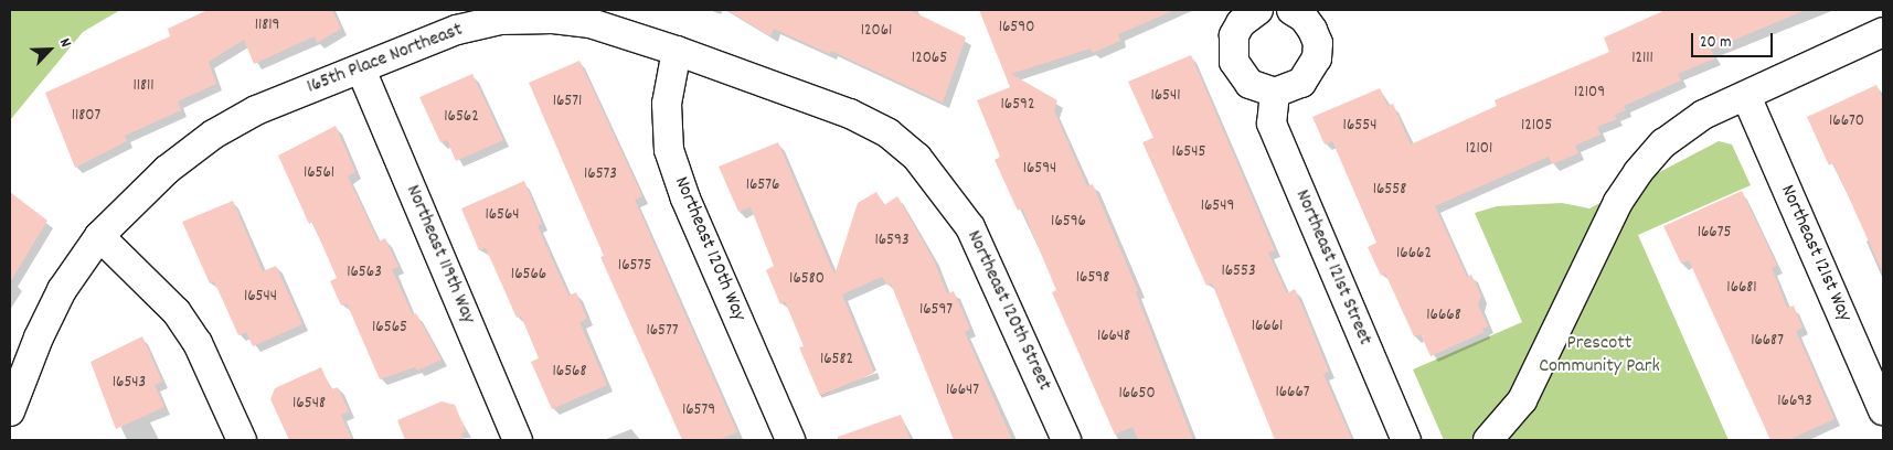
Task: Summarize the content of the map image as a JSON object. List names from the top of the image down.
{
  "streets": {
    "street": [
      "165th Place Northeast",
      "Northeast 120th Way",
      "Northeast 121st Way",
      "Northeast 119th Way",
      "Northeast 121st Street",
      "Northeast 120th Street"
    ]
  },
  "crossings": [
    ["165th Place Northeast", "Northeast 120th Way"],
    ["165th Place Northeast", "Northeast 119th Way"],
    ["165th Place Northeast", "Northeast 120th Street"]
  ],
  "parks": ["Prescott Community Park"],
  "house_numbers": [
    "11819",
    "16590",
    "12061",
    "12065",
    "12111",
    "11811",
    "12109",
    "16541",
    "16571",
    "16592",
    "11807",
    "16562",
    "16670",
    "16554",
    "12105",
    "12101",
    "16545",
    "16594",
    "16561",
    "16573",
    "16576",
    "16558",
    "16549",
    "16564",
    "16596",
    "16675",
    "16593",
    "16662",
    "16575",
    "16553",
    "16563",
    "16566",
    "16598",
    "16580",
    "16681",
    "16544",
    "16597",
    "16668",
    "16661",
    "16565",
    "16577",
    "16648",
    "16687",
    "16582",
    "16568",
    "16543",
    "16647",
    "16667",
    "16650",
    "16693",
    "16548",
    "16579"
  ],
  "scale_bar": "20 m",
  "north": "top right"
}
